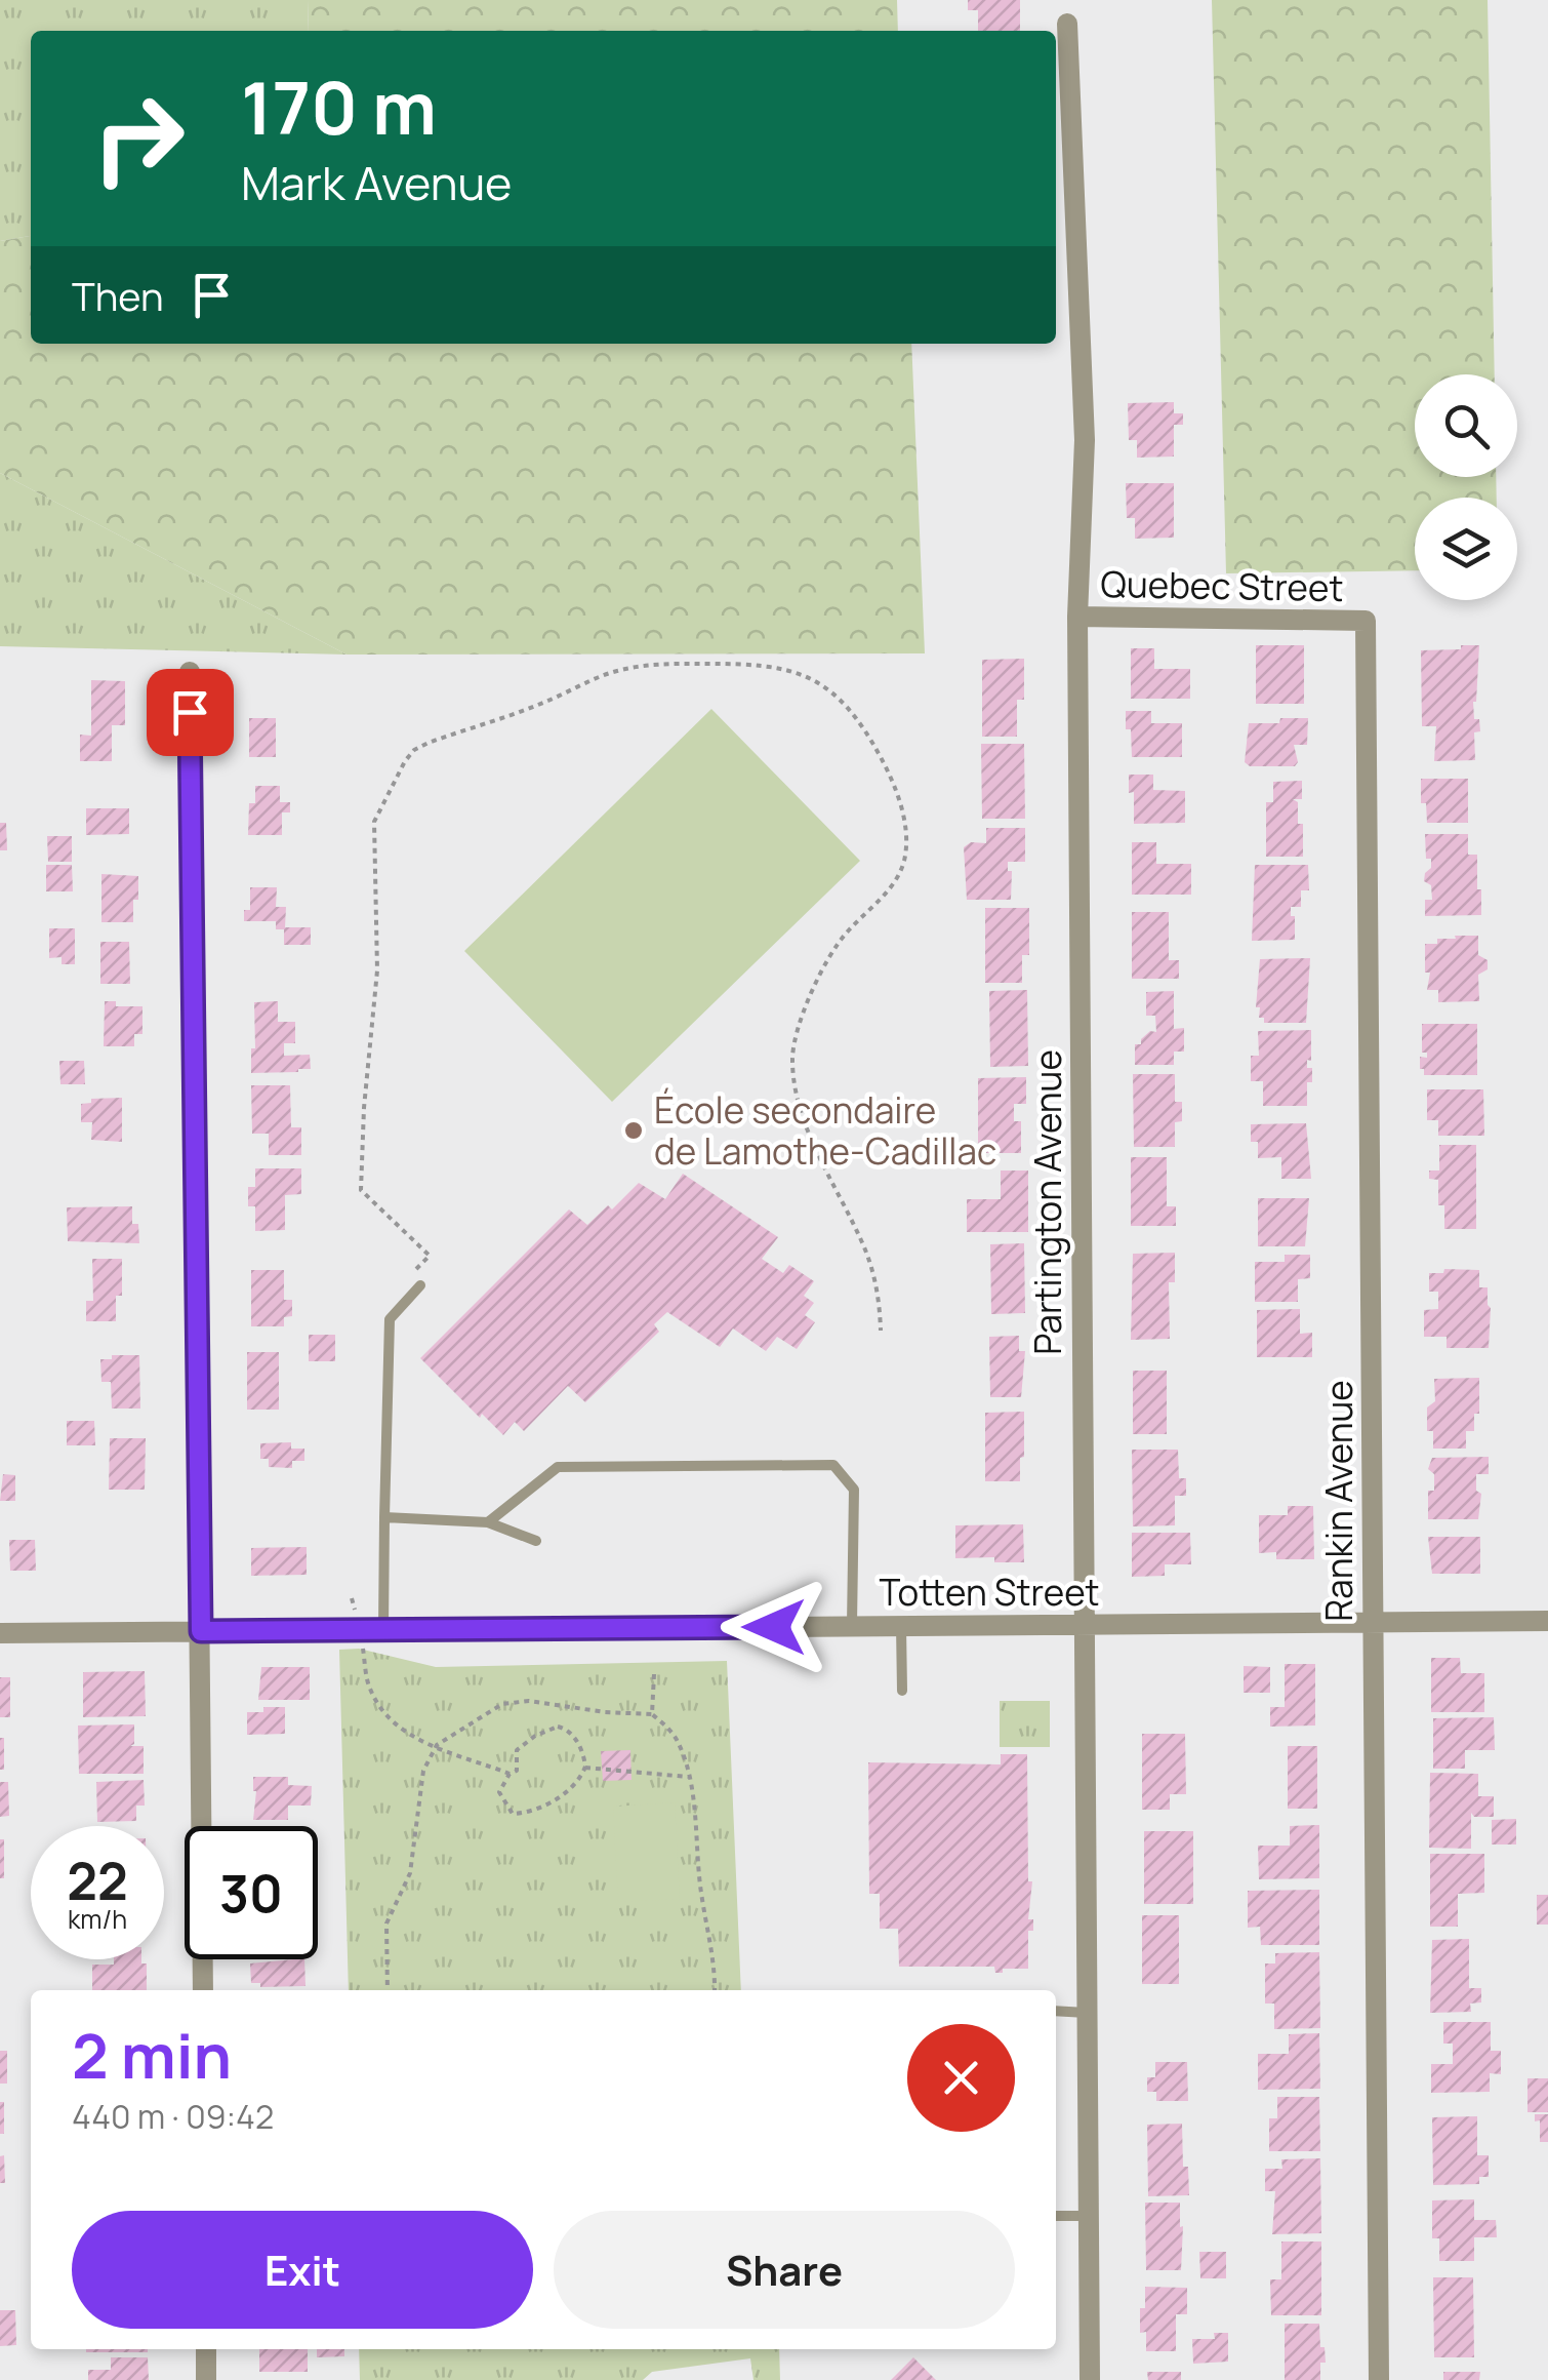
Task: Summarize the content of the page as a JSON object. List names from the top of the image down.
{
  "streets": {
    "street": [
      "Quebec Street",
      "Partington Avenue",
      "Rankin Avenue",
      "Totten Street"
    ]
  },
  "crossings": [
    ["Quebec Street", "Partington Avenue"],
    ["Quebec Street", "Rankin Avenue"],
    ["Partington Avenue", "Totten Street"],
    ["Rankin Avenue", "Totten Street"]
  ],
  "places": ["École secondaire de Lamothe-Cadillac"],
  "page": {
    "turn": ["170 m", "Mark Avenue"],
    "then": "Then",
    "speed": "22 km/h",
    "limit": "30",
    "heading": ["2 min", "440 m · 09:42"],
    "buttons": ["Exit", "Share"]
  }
}
